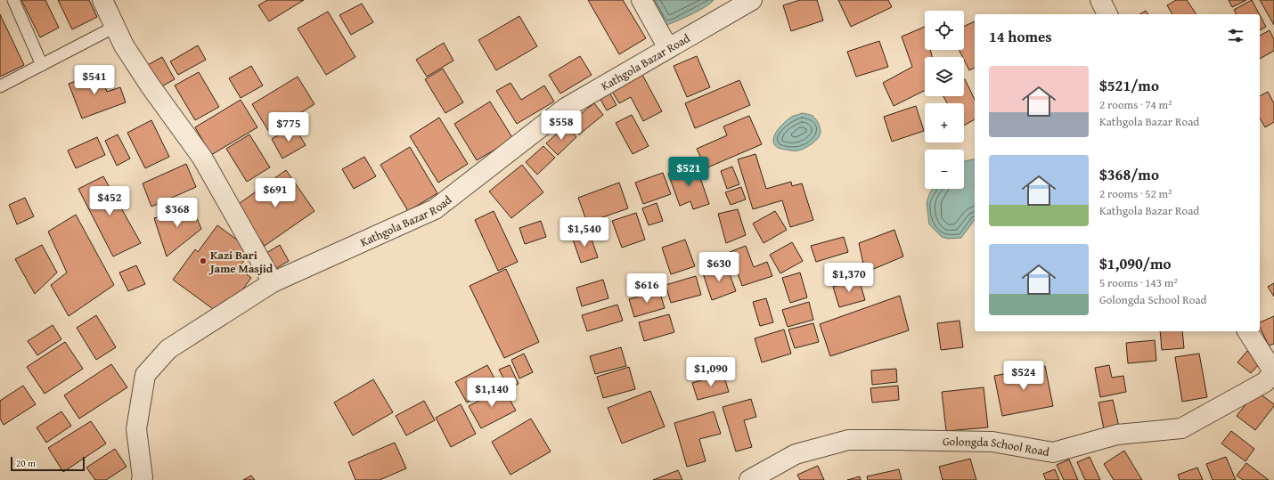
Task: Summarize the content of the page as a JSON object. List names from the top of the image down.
{
  "streets": {
    "street": ["Kathgola Bazar Road", "Golongda School Road"]
  },
  "places": ["Kazi Bari Jame Masjid"],
  "scale_bar": "20 m",
  "page": {
    "map_buttons": ["+", "−"],
    "heading": "14 homes",
    "list": [
      {
        "name": "$521/mo",
        "note": "2 rooms · 74 m² · Kathgola Bazar Road"
      },
      {
        "name": "$368/mo",
        "note": "2 rooms · 52 m² · Kathgola Bazar Road"
      },
      {
        "name": "$1,090/mo",
        "note": "5 rooms · 143 m² · Golongda School Road"
      }
    ],
    "price": [
      "$541",
      "$558",
      "$775",
      "$521",
      "$691",
      "$452",
      "$368",
      "$1,540",
      "$630",
      "$1,370",
      "$616",
      "$1,090",
      "$524",
      "$1,140"
    ],
    "scale": "20 m"
  }
}
